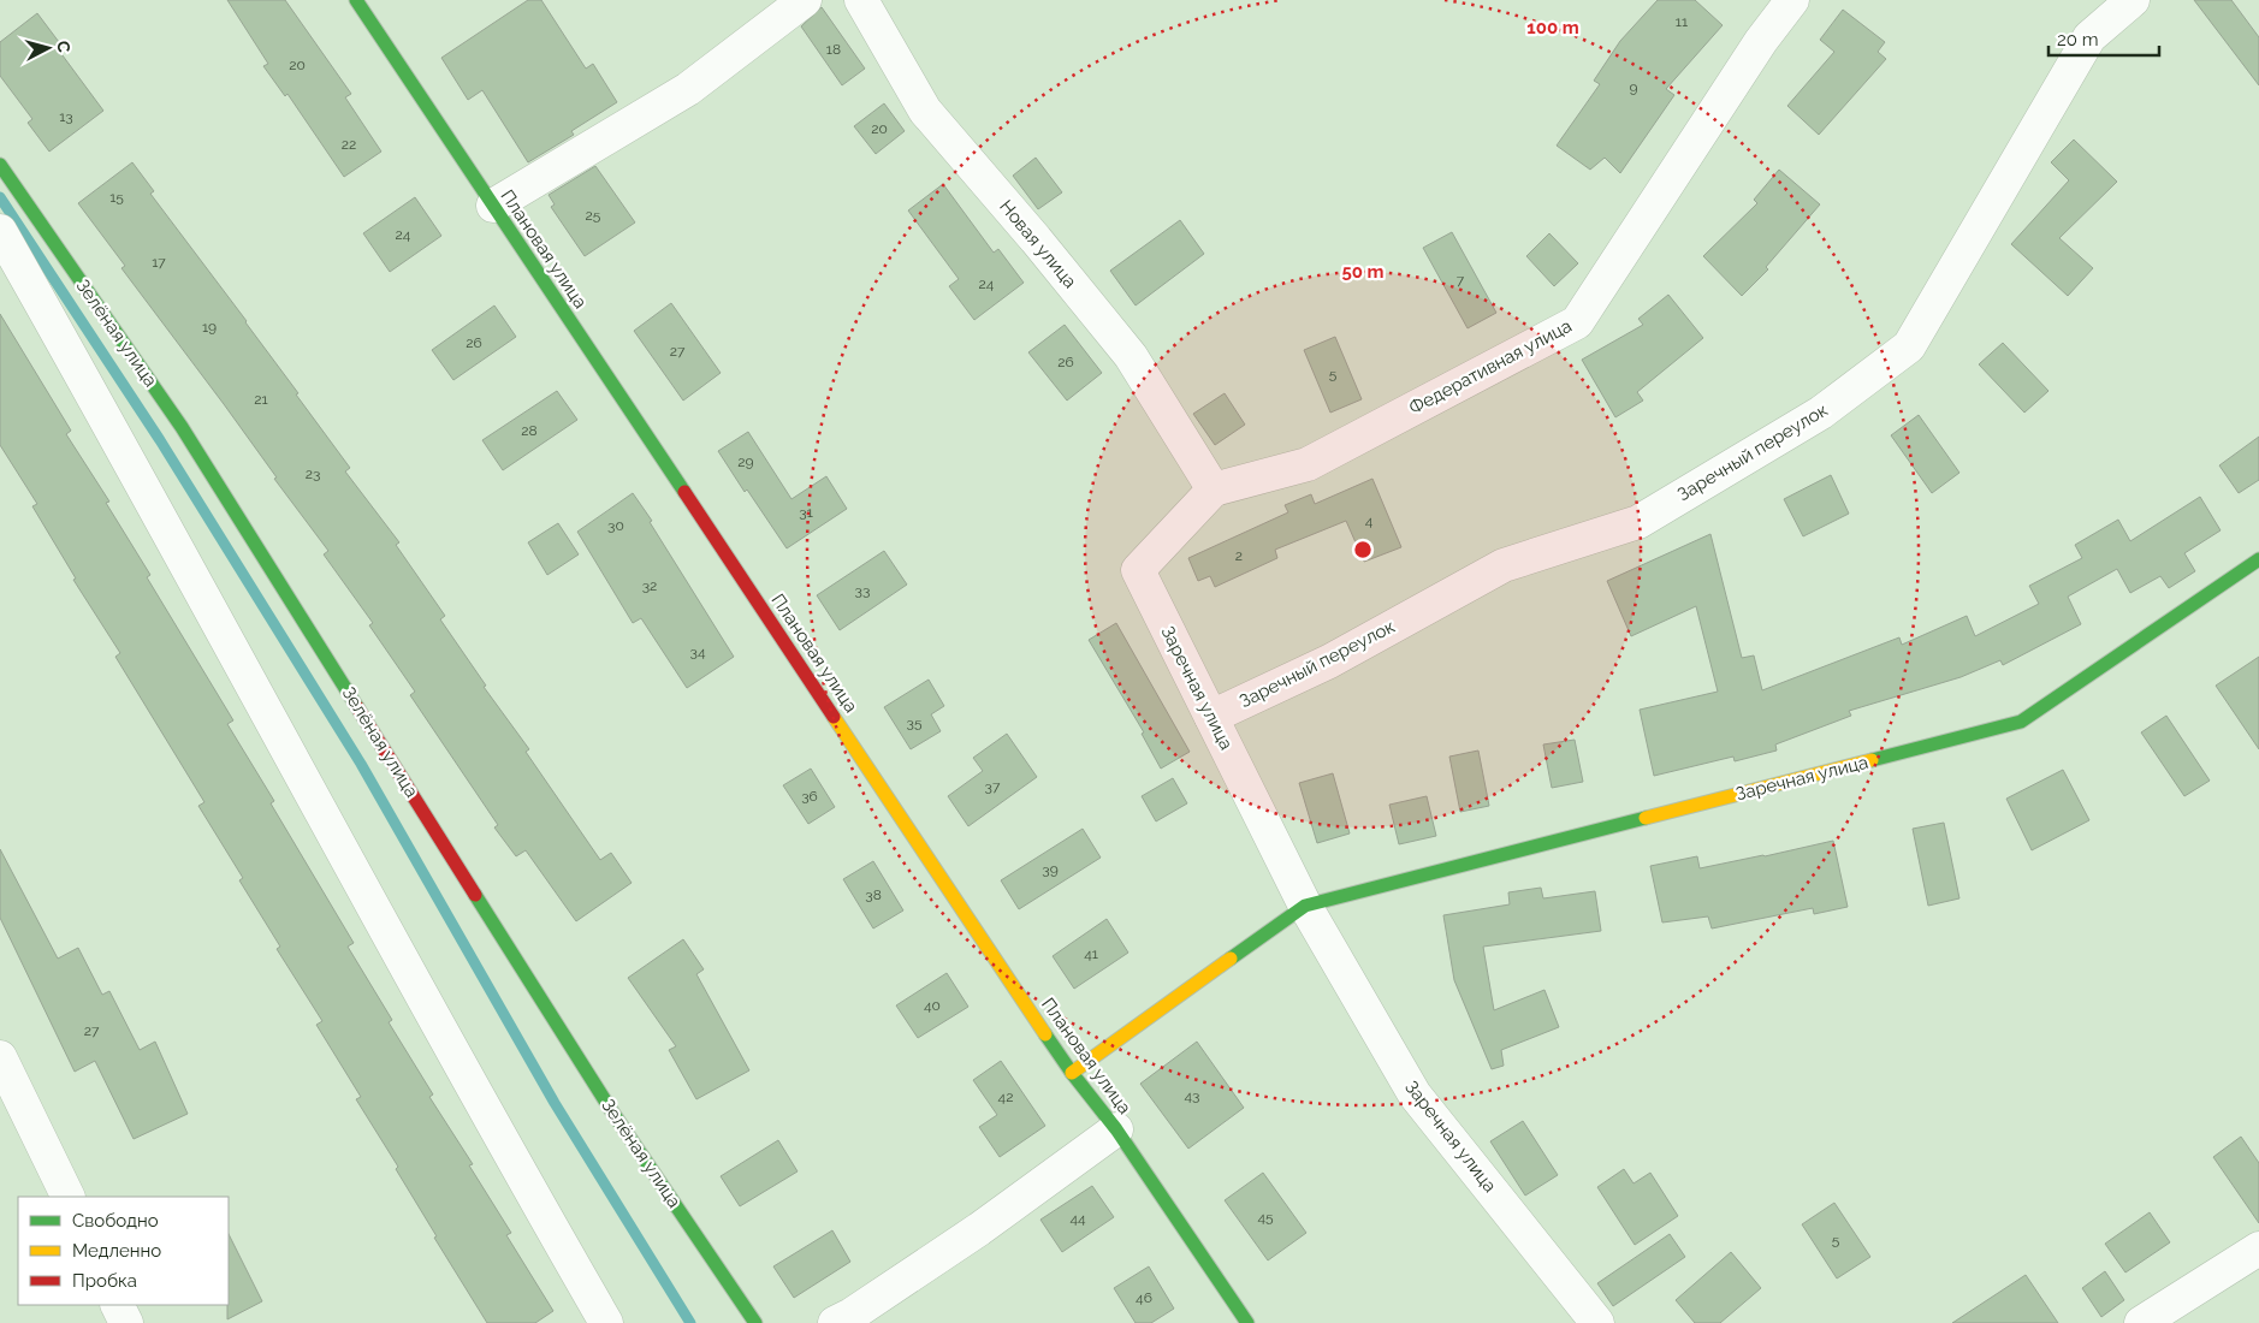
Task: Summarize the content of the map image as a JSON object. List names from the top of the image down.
{
  "streets": {
    "street": [
      "Новая улица",
      "Плановая улица",
      "Зелёная улица",
      "Федеративная улица",
      "Заречный переулок",
      "Заречная улица"
    ]
  },
  "crossings": [
    ["Новая улица", "Федеративная улица"],
    ["Новая улица", "Заречная улица"],
    ["Плановая улица", "Заречная улица"],
    ["Федеративная улица", "Заречная улица"],
    ["Заречный переулок", "Заречная улица"]
  ],
  "house_numbers": [
    "11",
    "18",
    "20",
    "9",
    "13",
    "20",
    "22",
    "15",
    "25",
    "24",
    "17",
    "7",
    "24",
    "19",
    "26",
    "27",
    "26",
    "5",
    "21",
    "28",
    "29",
    "23",
    "31",
    "4",
    "30",
    "2",
    "32",
    "33",
    "34",
    "35",
    "37",
    "36",
    "39",
    "38",
    "41",
    "40",
    "27",
    "43",
    "42",
    "45",
    "44",
    "5",
    "46"
  ],
  "legend": ["Свободно", "Медленно", "Пробка"],
  "scale_bar": "20 m",
  "north": "right",
  "rings": ["100 m", "50 m"]
}
